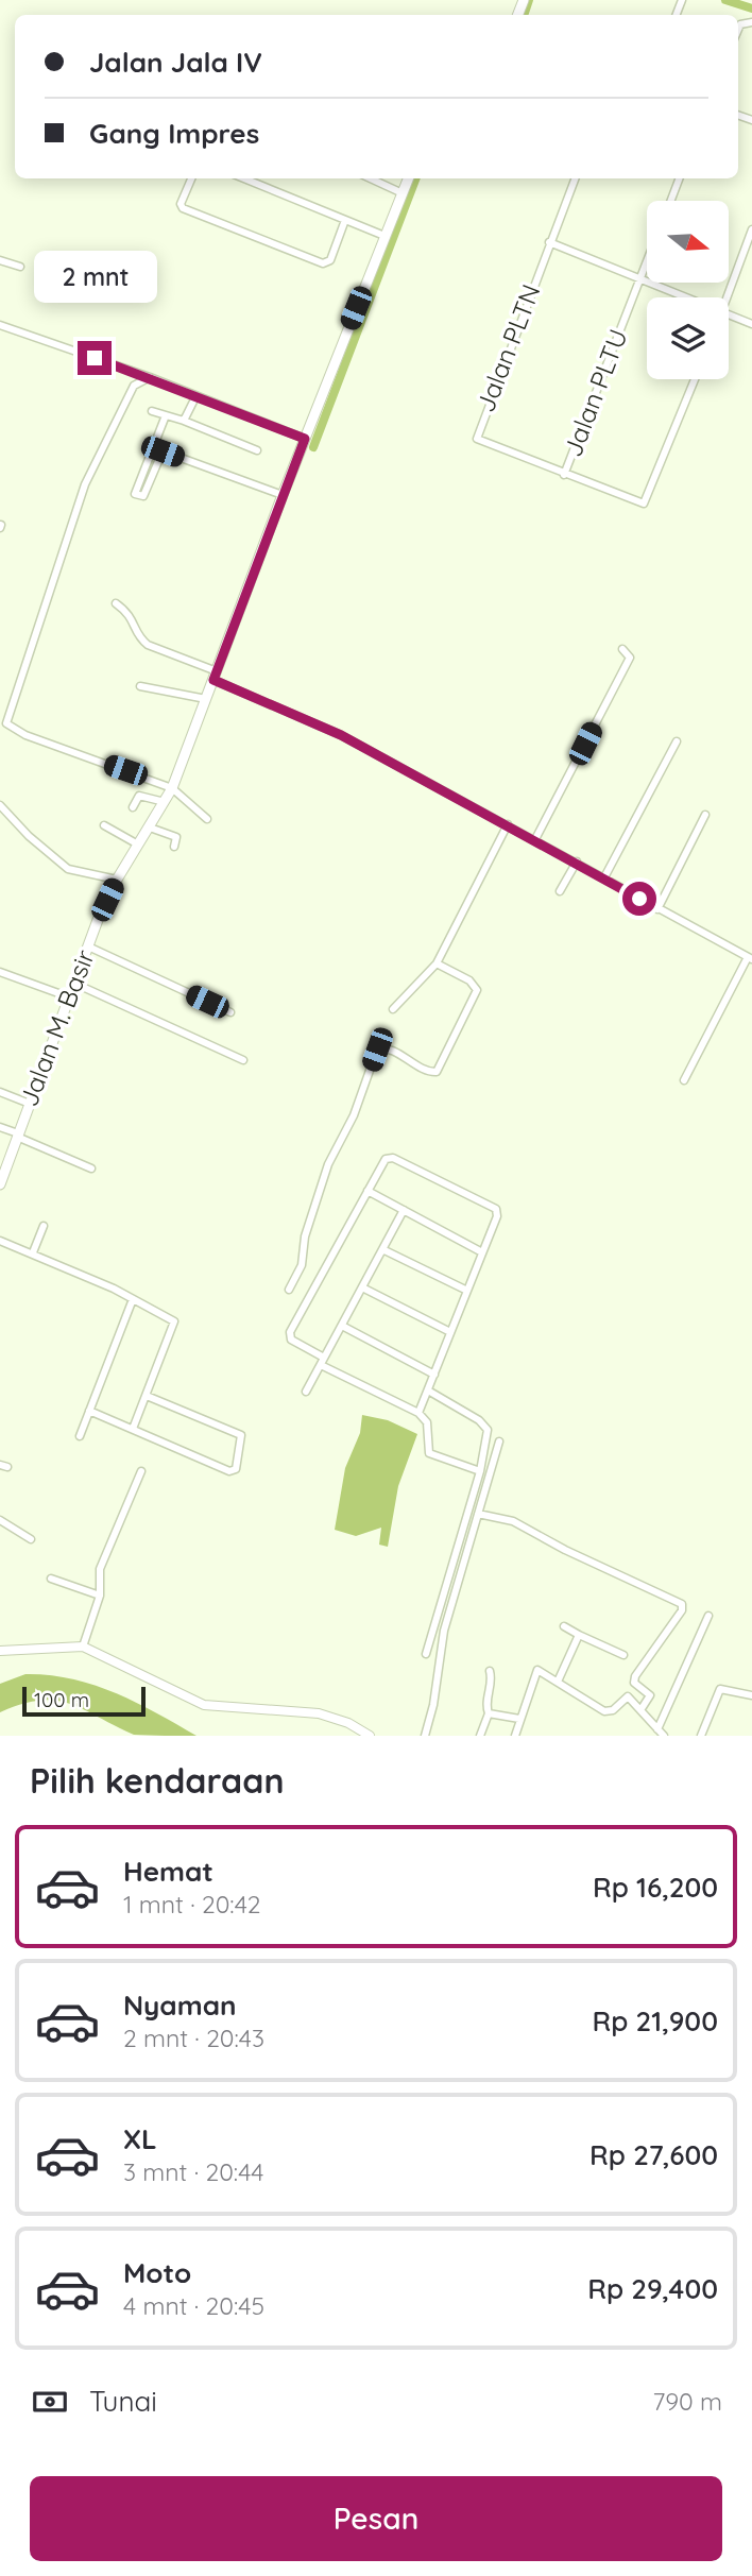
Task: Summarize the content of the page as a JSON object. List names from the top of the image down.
{
  "streets": {
    "main road": ["Jalan M. Basir"],
    "street": ["Jalan PLTN", "Jalan PLTU"]
  },
  "crossings": [
    ["Jalan PLTN", "Jalan PLTU"]
  ],
  "scale_bar": "100 m",
  "north": "right",
  "page": {
    "banner": ["Jalan Jala IV", "Gang Impres"],
    "bubble": "2 mnt",
    "scale": "100 m",
    "heading": "Pilih kendaraan",
    "list": [
      {
        "name": "Hemat",
        "note": "1 mnt · 20:42",
        "value": "Rp 16,200"
      },
      {
        "name": "Nyaman",
        "note": "2 mnt · 20:43",
        "value": "Rp 21,900"
      },
      {
        "name": "XL",
        "note": "3 mnt · 20:44",
        "value": "Rp 27,600"
      },
      {
        "name": "Moto",
        "note": "4 mnt · 20:45",
        "value": "Rp 29,400"
      }
    ],
    "pay": ["Tunai", "790 m"],
    "buttons": "Pesan"
  }
}
